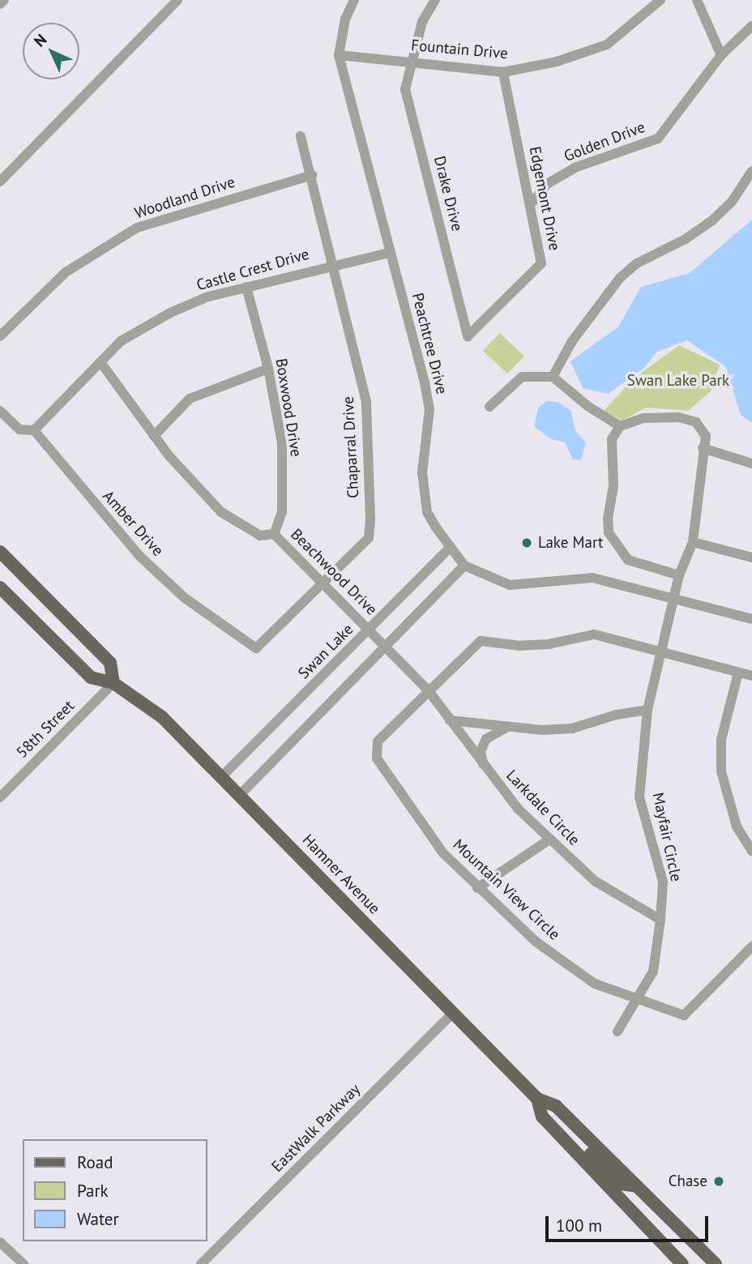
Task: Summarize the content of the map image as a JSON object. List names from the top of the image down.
{
  "streets": {
    "main road": ["Hamner Avenue"],
    "street": [
      "Fountain Drive",
      "Golden Drive",
      "Drake Drive",
      "Woodland Drive",
      "Edgemont Drive",
      "Castle Crest Drive",
      "Peachtree Drive",
      "Boxwood Drive",
      "Chaparral Drive",
      "Amber Drive",
      "Beachwood Drive",
      "Swan Lake",
      "58th Street",
      "Larkdale Circle",
      "Mayfair Circle",
      "Mountain View Circle",
      "EastWalk Parkway"
    ]
  },
  "crossings": [
    ["Fountain Drive", "Drake Drive"],
    ["Fountain Drive", "Edgemont Drive"],
    ["Fountain Drive", "Peachtree Drive"],
    ["Golden Drive", "Edgemont Drive"],
    ["Drake Drive", "Edgemont Drive"],
    ["Woodland Drive", "Chaparral Drive"],
    ["Castle Crest Drive", "Peachtree Drive"],
    ["Castle Crest Drive", "Boxwood Drive"],
    ["Castle Crest Drive", "Chaparral Drive"],
    ["Castle Crest Drive", "Amber Drive"],
    ["Castle Crest Drive", "Beachwood Drive"],
    ["Peachtree Drive", "Swan Lake"],
    ["Boxwood Drive", "Beachwood Drive"],
    ["Chaparral Drive", "Amber Drive"],
    ["Chaparral Drive", "Beachwood Drive"],
    ["Beachwood Drive", "Swan Lake"],
    ["Beachwood Drive", "Larkdale Circle"],
    ["Beachwood Drive", "Mountain View Circle"],
    ["Swan Lake", "Hamner Avenue"],
    ["58th Street", "Hamner Avenue"],
    ["Larkdale Circle", "Mayfair Circle"],
    ["Larkdale Circle", "Mountain View Circle"],
    ["Mayfair Circle", "Mountain View Circle"],
    ["Hamner Avenue", "EastWalk Parkway"]
  ],
  "parks": ["Swan Lake Park"],
  "places": ["Lake Mart", "Chase"],
  "legend": ["Road", "Park", "Water"],
  "scale_bar": "100 m",
  "north": "top left"
}
